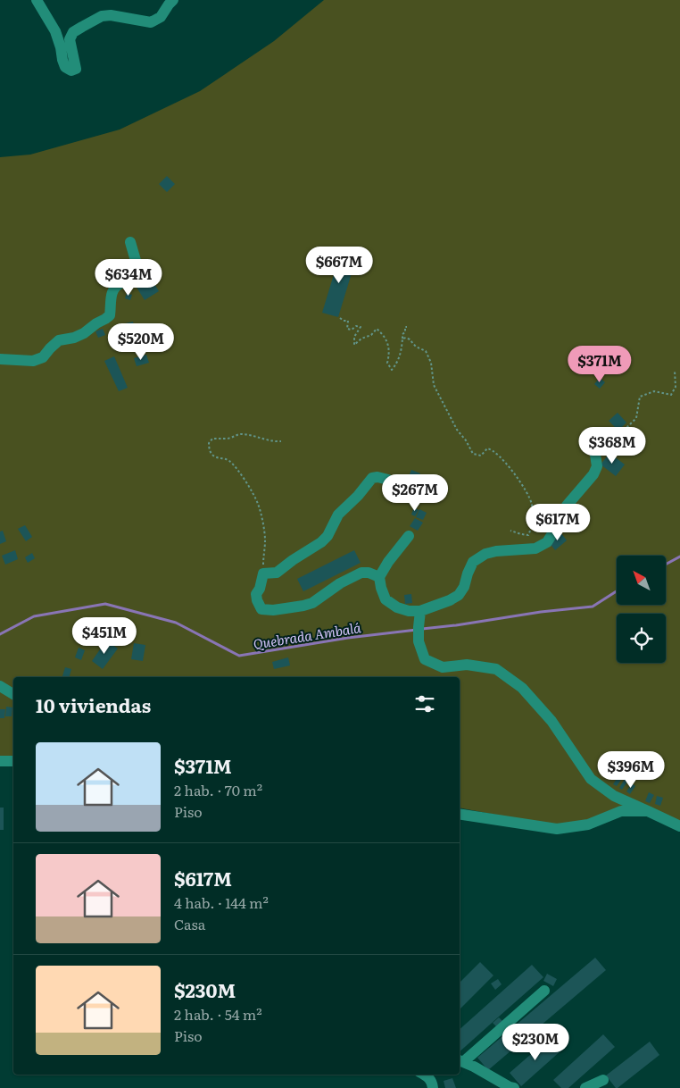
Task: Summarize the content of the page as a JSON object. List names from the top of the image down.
{
  "water": ["Quebrada Ambalá"],
  "north": "top left",
  "page": {
    "price": [
      "$667M",
      "$634M",
      "$520M",
      "$371M",
      "$368M",
      "$267M",
      "$617M",
      "$451M",
      "$396M",
      "$230M"
    ],
    "heading": "10 viviendas",
    "list": [
      {
        "name": "$371M",
        "note": "2 hab. · 70 m² · Piso"
      },
      {
        "name": "$617M",
        "note": "4 hab. · 144 m² · Casa"
      },
      {
        "name": "$230M",
        "note": "2 hab. · 54 m² · Piso"
      }
    ]
  }
}
